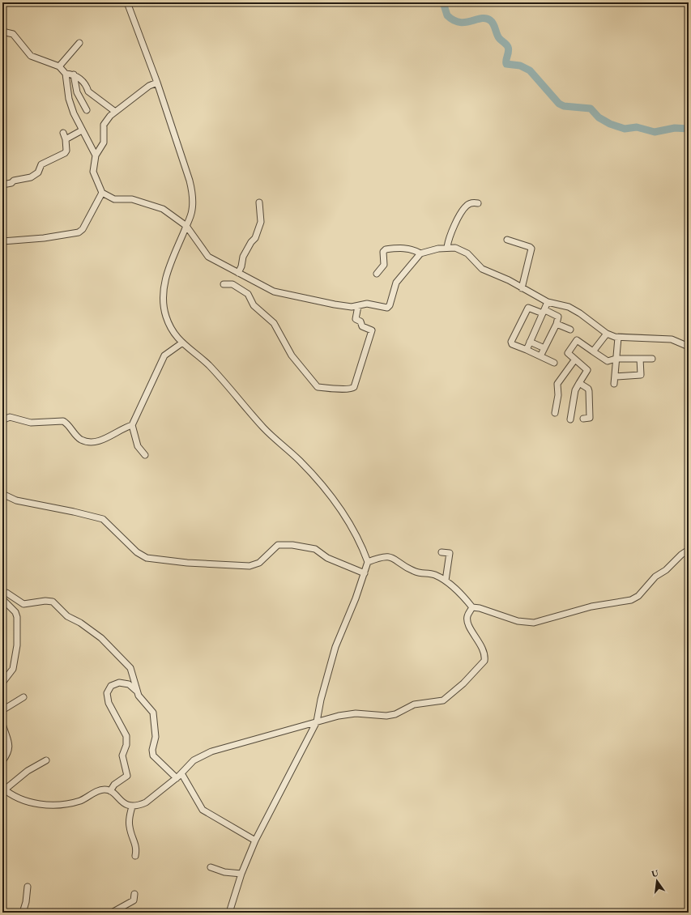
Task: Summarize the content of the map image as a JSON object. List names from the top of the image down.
{
  "north": "top"
}
